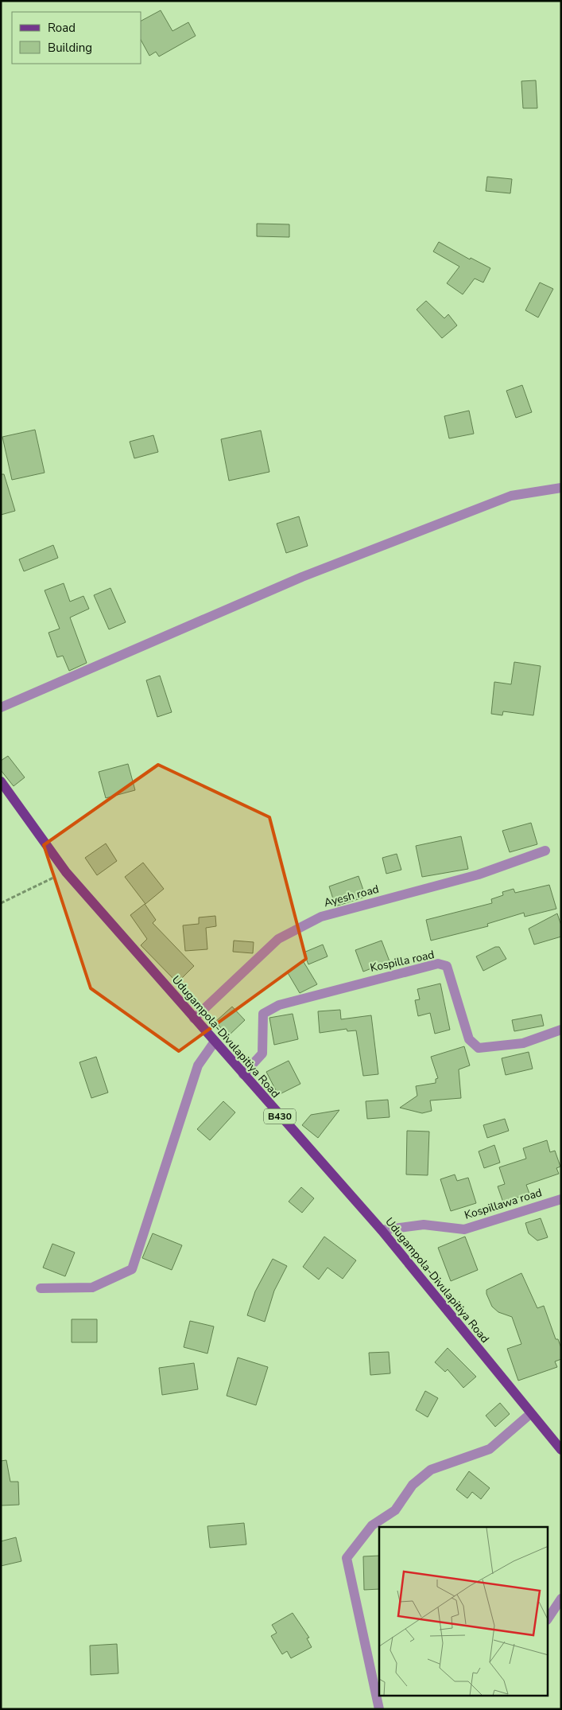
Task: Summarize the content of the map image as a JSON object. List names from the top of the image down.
{
  "streets": {
    "main road": ["Udugampola-Divulapitiya Road", "B430"],
    "street": ["Ayesh road", "Kospilla road", "Kospillawa road"]
  },
  "crossings": [
    ["Ayesh road", "Udugampola-Divulapitiya Road"],
    ["Kospilla road", "Udugampola-Divulapitiya Road"],
    ["Udugampola-Divulapitiya Road", "Kospillawa road"]
  ],
  "legend": ["Road", "Building"]
}
